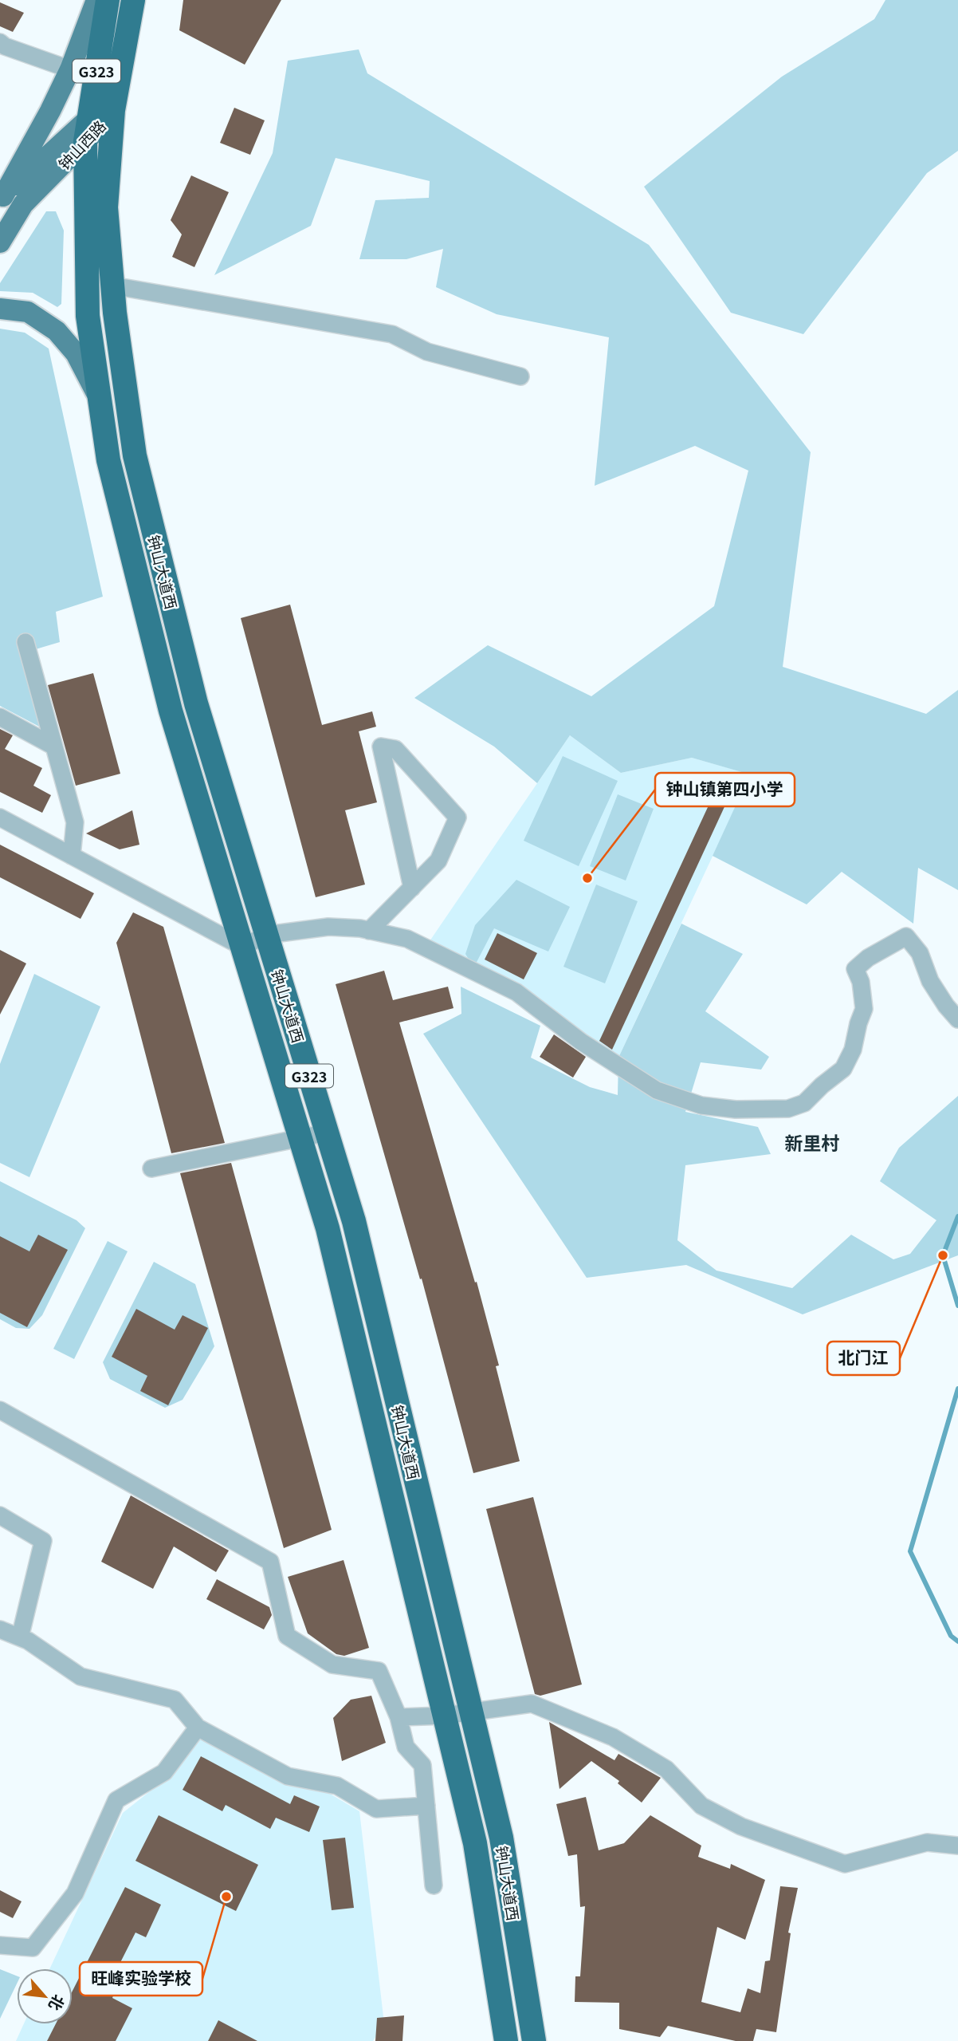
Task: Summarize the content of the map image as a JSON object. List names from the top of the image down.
{
  "streets": {
    "highway": ["G323", "钟山大道西"],
    "main road": ["钟山西路"]
  },
  "crossings": [
    ["钟山西路", "钟山大道西"]
  ],
  "districts": ["新里村"],
  "places": ["钟山镇第四小学", "北门江", "旺峰实验学校"],
  "north": "bottom right"
}
